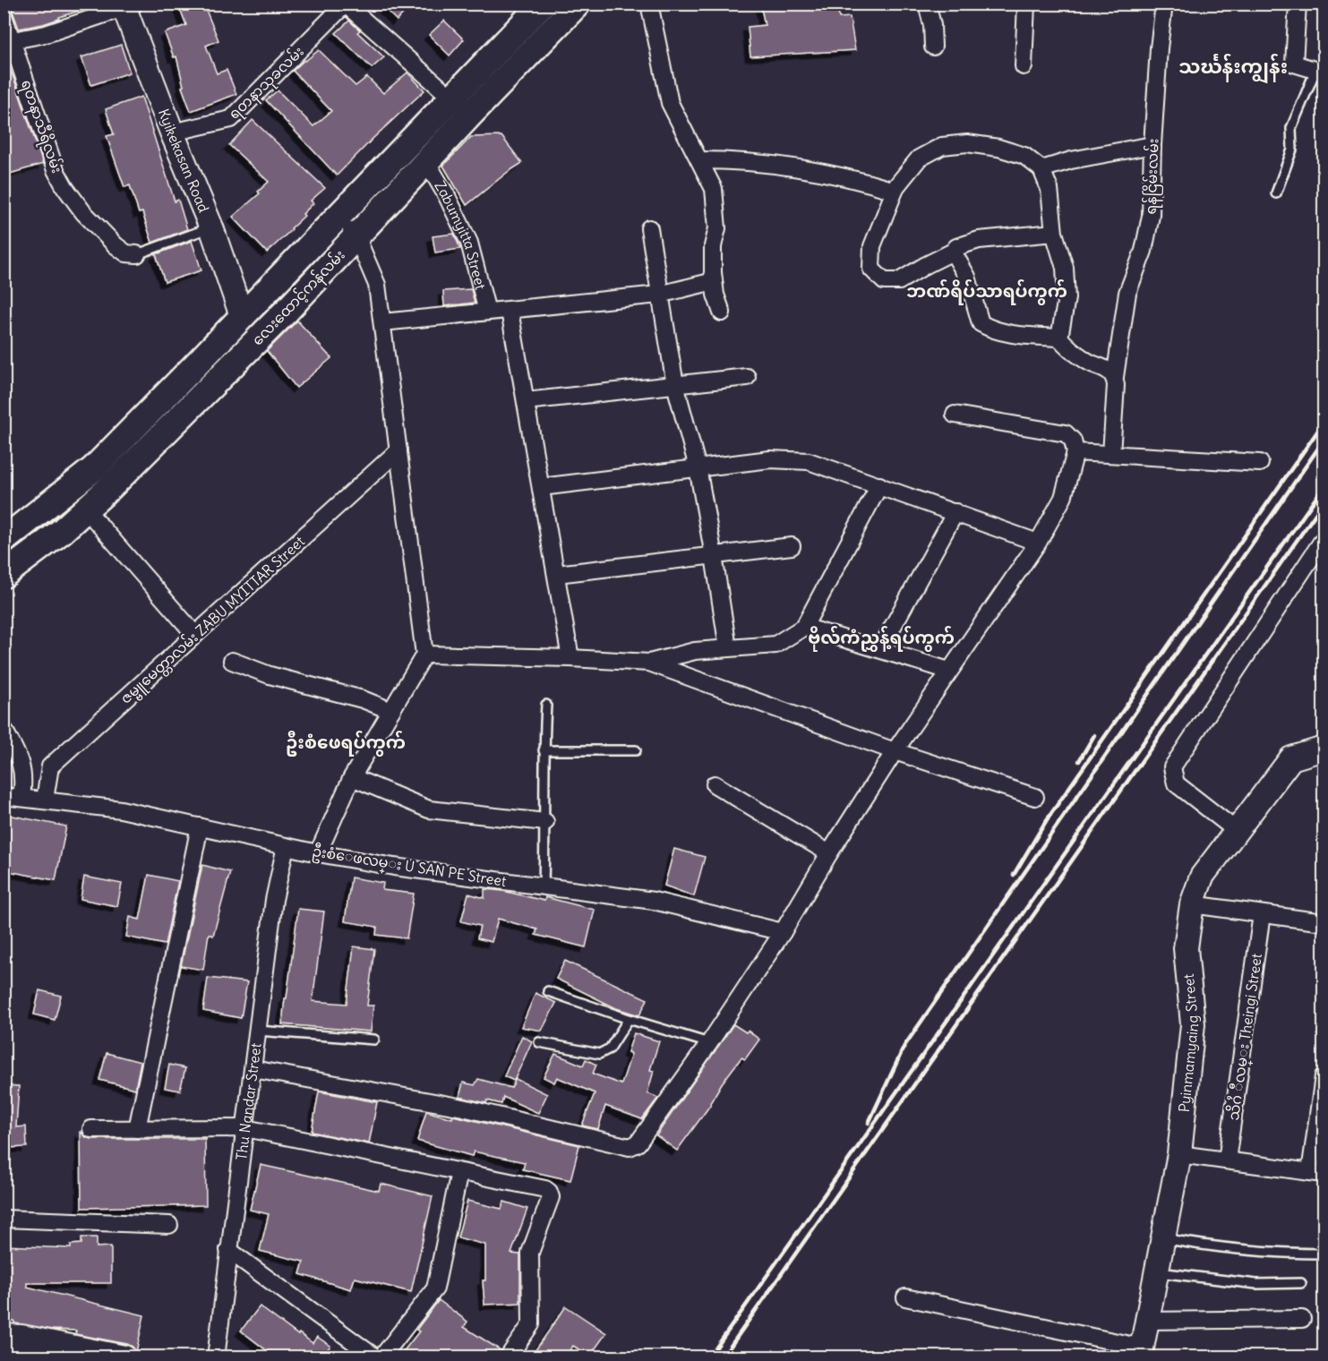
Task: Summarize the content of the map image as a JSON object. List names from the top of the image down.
{
  "streets": {
    "main road": ["လေးထောင့်ကန်လမ်း"],
    "street": [
      "ရတနာသုခလမ်း",
      "ရတနာသီရိလမ်း",
      "Kyikekasan Road",
      "ရန်ငြိမ်းလမ်း",
      "Zabumyitta Street",
      "ဇမ္ဗူမေတ္တာလမ်း ZABU MYITTAR Street",
      "ဦးစံေဖလမ္း U SAN PE Street",
      "သိဂႆ ီလမ္း Theingi Street",
      "Pyinmamyaing Street",
      "Thu Nandar Street"
    ]
  },
  "crossings": [
    ["ရတနာသုခလမ်း", "Kyikekasan Road"],
    ["ရတနာသီရိလမ်း", "Kyikekasan Road"],
    ["Kyikekasan Road", "လေးထောင့်ကန်လမ်း"],
    ["Zabumyitta Street", "လေးထောင့်ကန်လမ်း"],
    ["ဇမ္ဗူမေတ္တာလမ်း ZABU MYITTAR Street", "ဦးစံေဖလမ္း U SAN PE Street"],
    ["ဦးစံေဖလမ္း U SAN PE Street", "Thu Nandar Street"]
  ],
  "districts": [
    "သင်္ဃန်းကျွန်း",
    "ဘဏ်ရိပ်သာရပ်ကွက်",
    "ဗိုလ်ကံညွှန့်ရပ်ကွက်",
    "ဦးစံဖေရပ်ကွက်"
  ]
}
